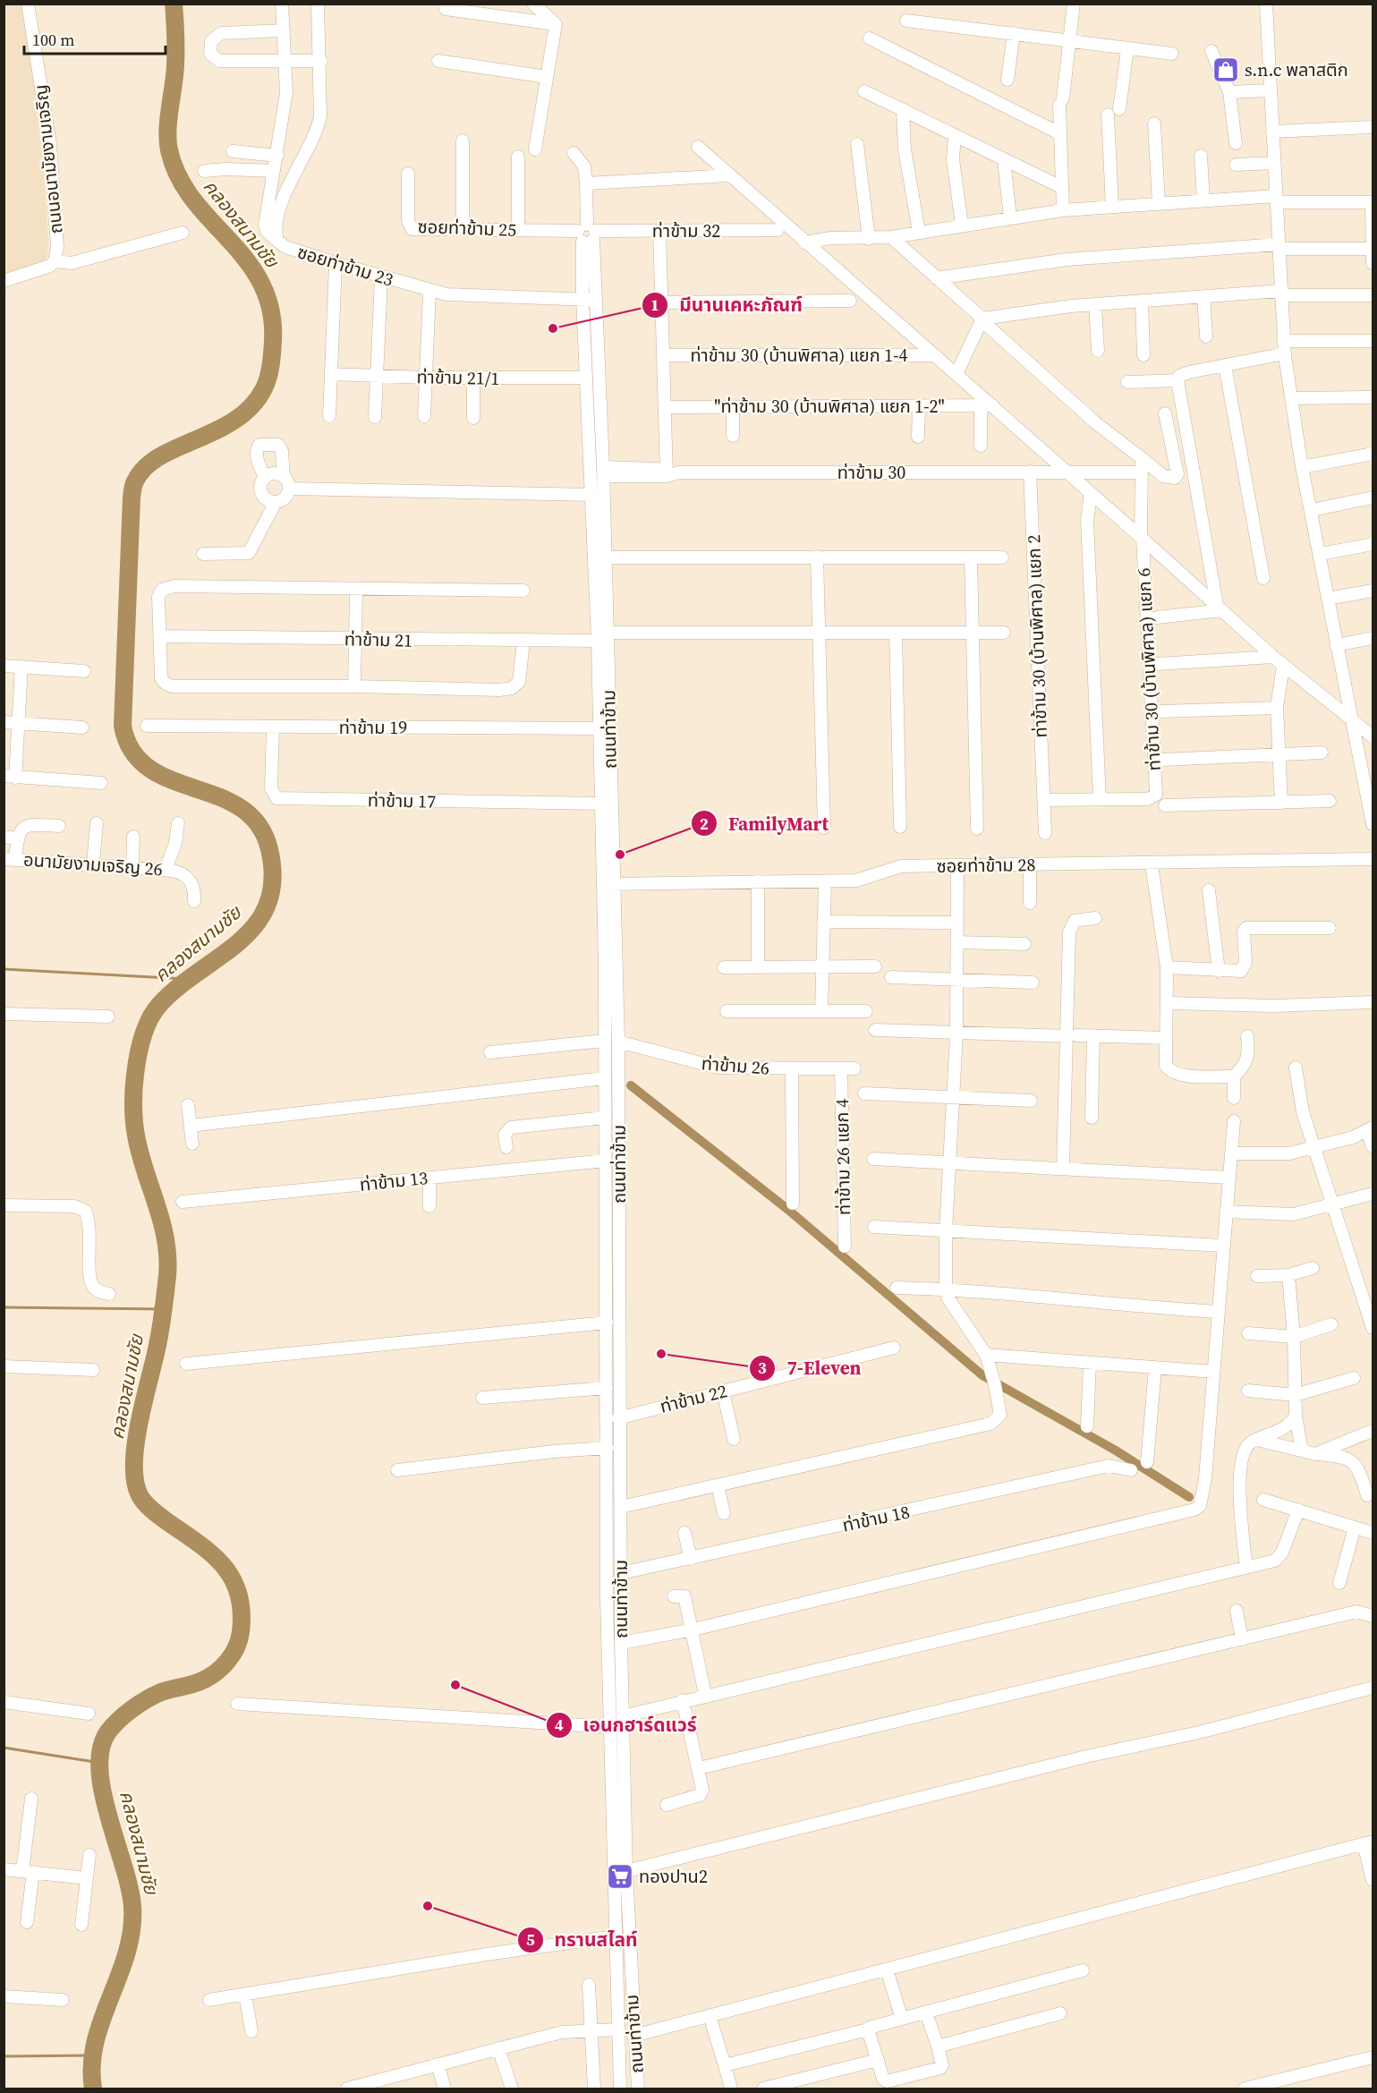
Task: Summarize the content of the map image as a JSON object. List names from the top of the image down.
{
  "streets": {
    "street": [
      "ถนนอนามัยงามเจริญ",
      "ซอยท่าข้าม 25",
      "ท่าข้าม 32",
      "ซอยท่าข้าม 23",
      "ท่าข้าม 30 (บ้านพิศาล) แยก 1-4",
      "ท่าข้าม 21/1",
      "\"ท่าข้าม 30 (บ้านพิศาล) แยก 1-2\"",
      "ท่าข้าม 30",
      "ท่าข้าม 30 (บ้านพิศาล) แยก 2",
      "ท่าข้าม 21",
      "ท่าข้าม 30 (บ้านพิศาล) แยก 6",
      "ท่าข้าม 19",
      "ถนนท่าข้าม",
      "ท่าข้าม 17",
      "อนามัยงามเจริญ 26",
      "ซอยท่าข้าม 28",
      "ท่าข้าม 26",
      "ท่าข้าม 26 แยก 4",
      "ท่าข้าม 13",
      "ท่าข้าม 22",
      "ท่าข้าม 18"
    ]
  },
  "crossings": [
    ["ซอยท่าข้าม 25", "ท่าข้าม 32"],
    ["ซอยท่าข้าม 25", "ถนนท่าข้าม"],
    ["ท่าข้าม 32", "ถนนท่าข้าม"],
    ["ซอยท่าข้าม 23", "ถนนท่าข้าม"],
    ["ท่าข้าม 21/1", "ถนนท่าข้าม"],
    ["ท่าข้าม 30", "ท่าข้าม 30 (บ้านพิศาล) แยก 2"],
    ["ท่าข้าม 30", "ท่าข้าม 30 (บ้านพิศาล) แยก 6"],
    ["ท่าข้าม 30", "ถนนท่าข้าม"],
    ["ท่าข้าม 21", "ถนนท่าข้าม"],
    ["ท่าข้าม 19", "ถนนท่าข้าม"],
    ["ท่าข้าม 19", "ท่าข้าม 17"],
    ["ถนนท่าข้าม", "ท่าข้าม 17"],
    ["ถนนท่าข้าม", "ซอยท่าข้าม 28"],
    ["ถนนท่าข้าม", "ท่าข้าม 26"],
    ["ถนนท่าข้าม", "ท่าข้าม 13"],
    ["ถนนท่าข้าม", "ท่าข้าม 22"],
    ["ถนนท่าข้าม", "ท่าข้าม 18"],
    ["ท่าข้าม 26", "ท่าข้าม 26 แยก 4"]
  ],
  "water": ["คลองสนามชัย"],
  "places": {
    "shop": ["s.n.c พลาสติก"],
    "other": [
      "มีนานเคหะภัณฑ์",
      "FamilyMart",
      "7-Eleven",
      "เอนกฮาร์ดแวร์",
      "ทรานสไลท์"
    ],
    "supermarket": ["ทองปาน2"]
  },
  "scale_bar": "100 m"
}
